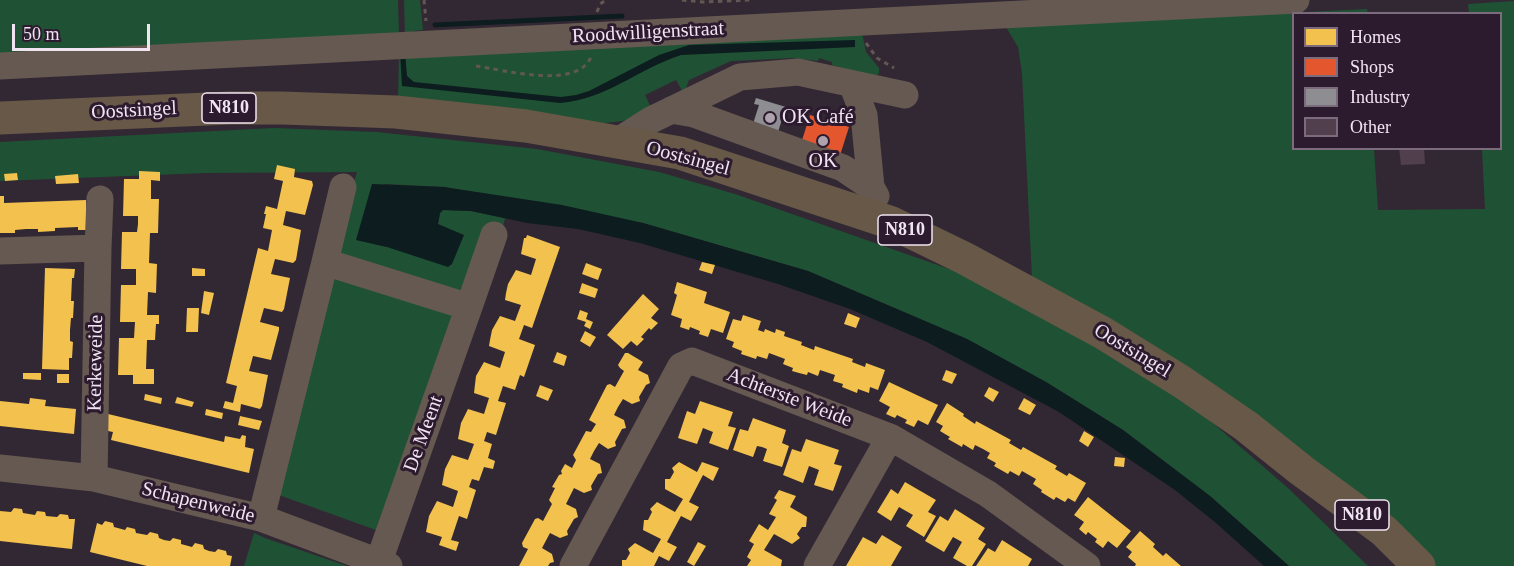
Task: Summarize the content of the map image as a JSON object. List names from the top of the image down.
{
  "streets": {
    "main road": ["N810", "Oostsingel"],
    "street": [
      "Roodwilligenstraat",
      "Kerkeweide",
      "Achterste Weide",
      "De Meent",
      "Schapenweide"
    ]
  },
  "crossings": [
    ["Kerkeweide", "Schapenweide"],
    ["De Meent", "Schapenweide"]
  ],
  "places": ["OK Café", "OK"],
  "legend": [
    "Homes",
    "Shops",
    "Industry",
    "Other"
  ],
  "scale_bar": "50 m"
}
